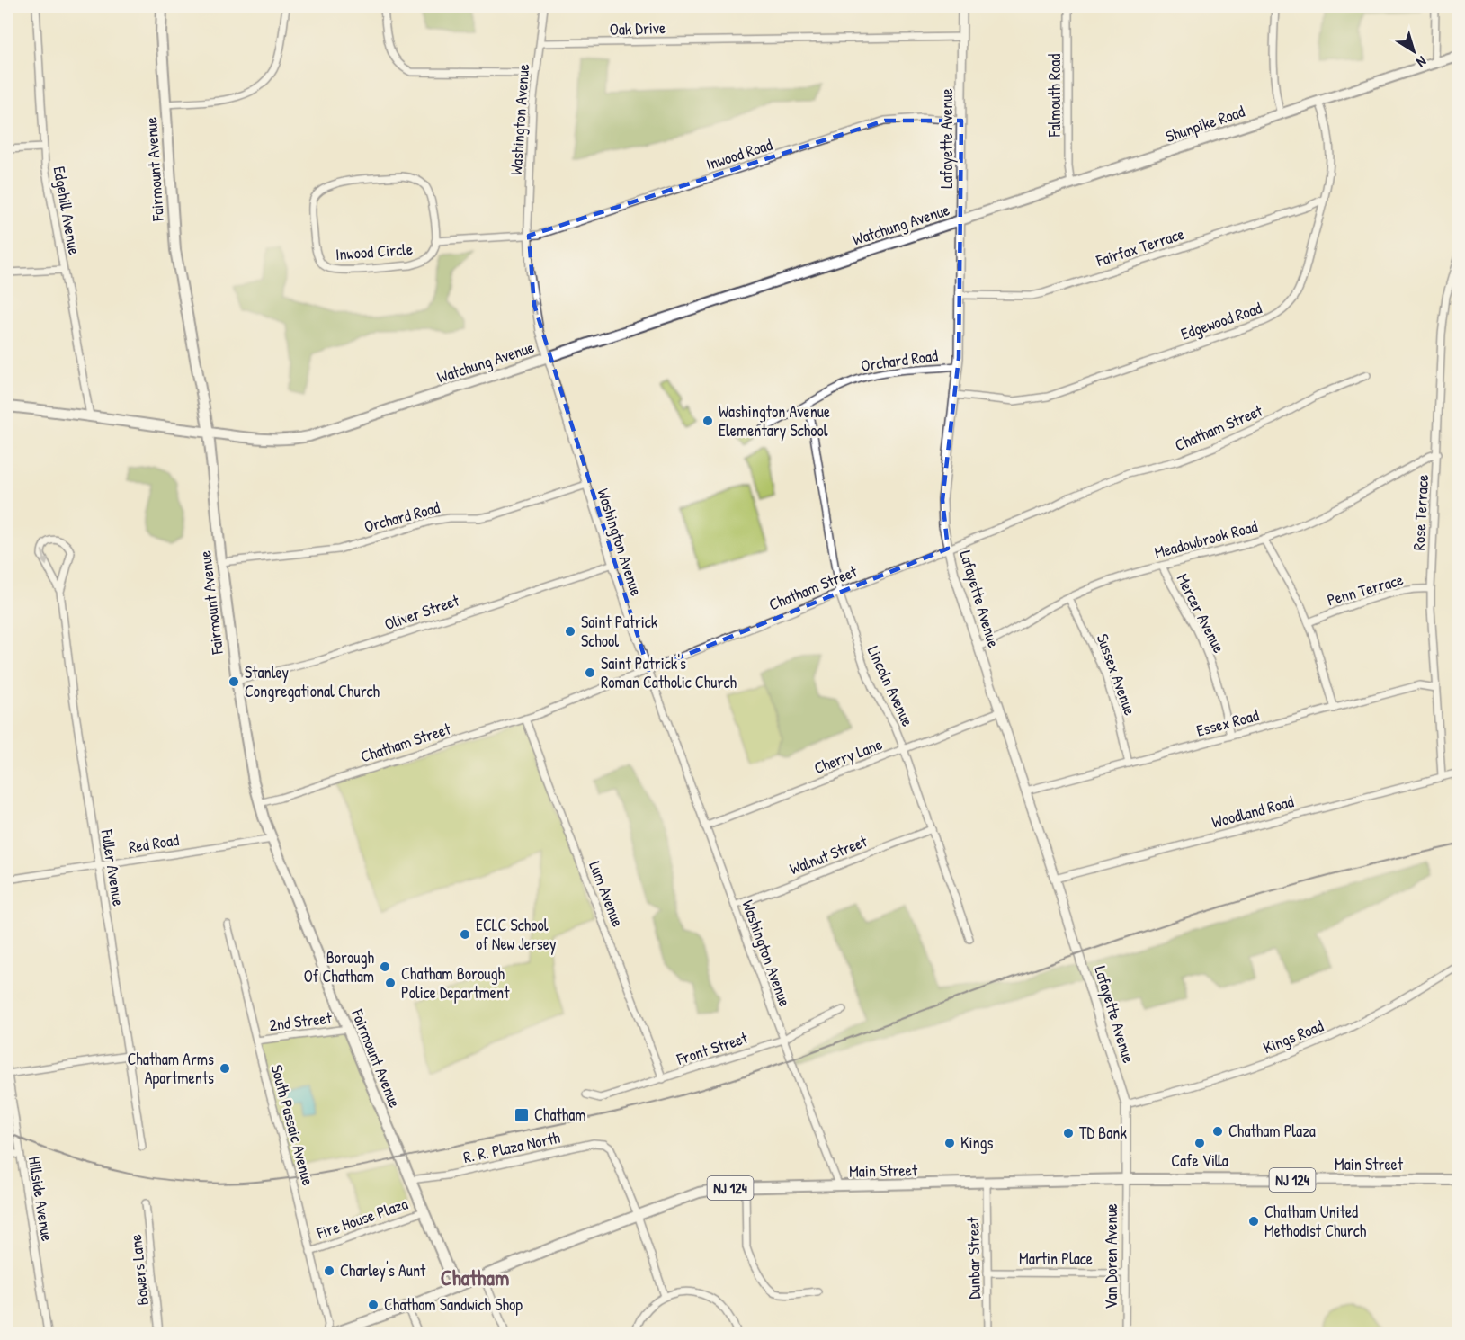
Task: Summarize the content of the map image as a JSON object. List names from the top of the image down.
{
  "streets": {
    "main road": [
      "Shunpike Road",
      "Fairmount Avenue",
      "Watchung Avenue",
      "Main Street",
      "NJ 124"
    ],
    "street": [
      "Oak Drive",
      "Falmouth Road",
      "Washington Avenue",
      "Lafayette Avenue",
      "Inwood Road",
      "Edgehill Avenue",
      "Fairfax Terrace",
      "Inwood Circle",
      "Edgewood Road",
      "Orchard Road",
      "Chatham Street",
      "Rose Terrace",
      "Meadowbrook Road",
      "Penn Terrace",
      "Oliver Street",
      "Mercer Avenue",
      "Sussex Avenue",
      "Lincoln Avenue",
      "Essex Road",
      "Cherry Lane",
      "Woodland Road",
      "Red Road",
      "Walnut Street",
      "Fuller Avenue",
      "Lum Avenue",
      "2nd Street",
      "Kings Road",
      "Front Street",
      "South Passaic Avenue",
      "R. R. Plaza North",
      "Hillside Avenue",
      "Fire House Plaza",
      "Van Doren Avenue",
      "Dunbar Street",
      "Martin Place",
      "Bowers Lane"
    ]
  },
  "crossings": [
    ["Oak Drive", "Washington Avenue"],
    ["Oak Drive", "Lafayette Avenue"],
    ["Falmouth Road", "Shunpike Road"],
    ["Washington Avenue", "Inwood Road"],
    ["Washington Avenue", "Watchung Avenue"],
    ["Washington Avenue", "Inwood Circle"],
    ["Washington Avenue", "Orchard Road"],
    ["Washington Avenue", "Chatham Street"],
    ["Washington Avenue", "Oliver Street"],
    ["Washington Avenue", "Cherry Lane"],
    ["Washington Avenue", "Walnut Street"],
    ["Washington Avenue", "Front Street"],
    ["Washington Avenue", "Main Street"],
    ["Shunpike Road", "Lafayette Avenue"],
    ["Shunpike Road", "Watchung Avenue"],
    ["Shunpike Road", "Edgewood Road"],
    ["Lafayette Avenue", "Inwood Road"],
    ["Lafayette Avenue", "Watchung Avenue"],
    ["Lafayette Avenue", "Fairfax Terrace"],
    ["Lafayette Avenue", "Edgewood Road"],
    ["Lafayette Avenue", "Orchard Road"],
    ["Lafayette Avenue", "Chatham Street"],
    ["Lafayette Avenue", "Meadowbrook Road"],
    ["Lafayette Avenue", "Essex Road"],
    ["Lafayette Avenue", "Cherry Lane"],
    ["Lafayette Avenue", "Woodland Road"],
    ["Lafayette Avenue", "Kings Road"],
    ["Lafayette Avenue", "Main Street"],
    ["Lafayette Avenue", "Van Doren Avenue"],
    ["Inwood Road", "Inwood Circle"],
    ["Fairmount Avenue", "Watchung Avenue"],
    ["Fairmount Avenue", "Orchard Road"],
    ["Fairmount Avenue", "Chatham Street"],
    ["Fairmount Avenue", "Oliver Street"],
    ["Fairmount Avenue", "Red Road"],
    ["Fairmount Avenue", "2nd Street"],
    ["Fairmount Avenue", "R. R. Plaza North"],
    ["Fairmount Avenue", "Main Street"],
    ["Fairmount Avenue", "Fire House Plaza"],
    ["Edgehill Avenue", "Watchung Avenue"],
    ["Fairfax Terrace", "Edgewood Road"],
    ["Orchard Road", "Lincoln Avenue"],
    ["Chatham Street", "Lincoln Avenue"],
    ["Chatham Street", "Lum Avenue"],
    ["Rose Terrace", "Meadowbrook Road"],
    ["Rose Terrace", "Penn Terrace"],
    ["Rose Terrace", "Essex Road"],
    ["Rose Terrace", "Woodland Road"],
    ["Meadowbrook Road", "Mercer Avenue"],
    ["Meadowbrook Road", "Sussex Avenue"],
    ["Mercer Avenue", "Essex Road"],
    ["Sussex Avenue", "Essex Road"],
    ["Lincoln Avenue", "Cherry Lane"],
    ["Lincoln Avenue", "Walnut Street"],
    ["Red Road", "Fuller Avenue"],
    ["Lum Avenue", "Front Street"],
    ["2nd Street", "South Passaic Avenue"],
    ["South Passaic Avenue", "Fire House Plaza"],
    ["R. R. Plaza North", "Main Street"],
    ["Main Street", "Van Doren Avenue"],
    ["Main Street", "Dunbar Street"],
    ["Van Doren Avenue", "Martin Place"],
    ["Dunbar Street", "Martin Place"]
  ],
  "districts": ["Chatham"],
  "places": {
    "other": [
      "Washington Avenue Elementary School",
      "Saint Patrick School",
      "Saint Patrick's Roman Catholic Church",
      "Stanley Congregational Church",
      "ECLC School of New Jersey",
      "Borough Of Chatham",
      "Chatham Borough Police Department",
      "Chatham Arms Apartments",
      "Chatham Plaza",
      "TD Bank",
      "Kings",
      "Cafe Villa",
      "Chatham United Methodist Church",
      "Charley's Aunt",
      "Chatham Sandwich Shop"
    ],
    "transit": ["Chatham"]
  },
  "north": "bottom right"
}
